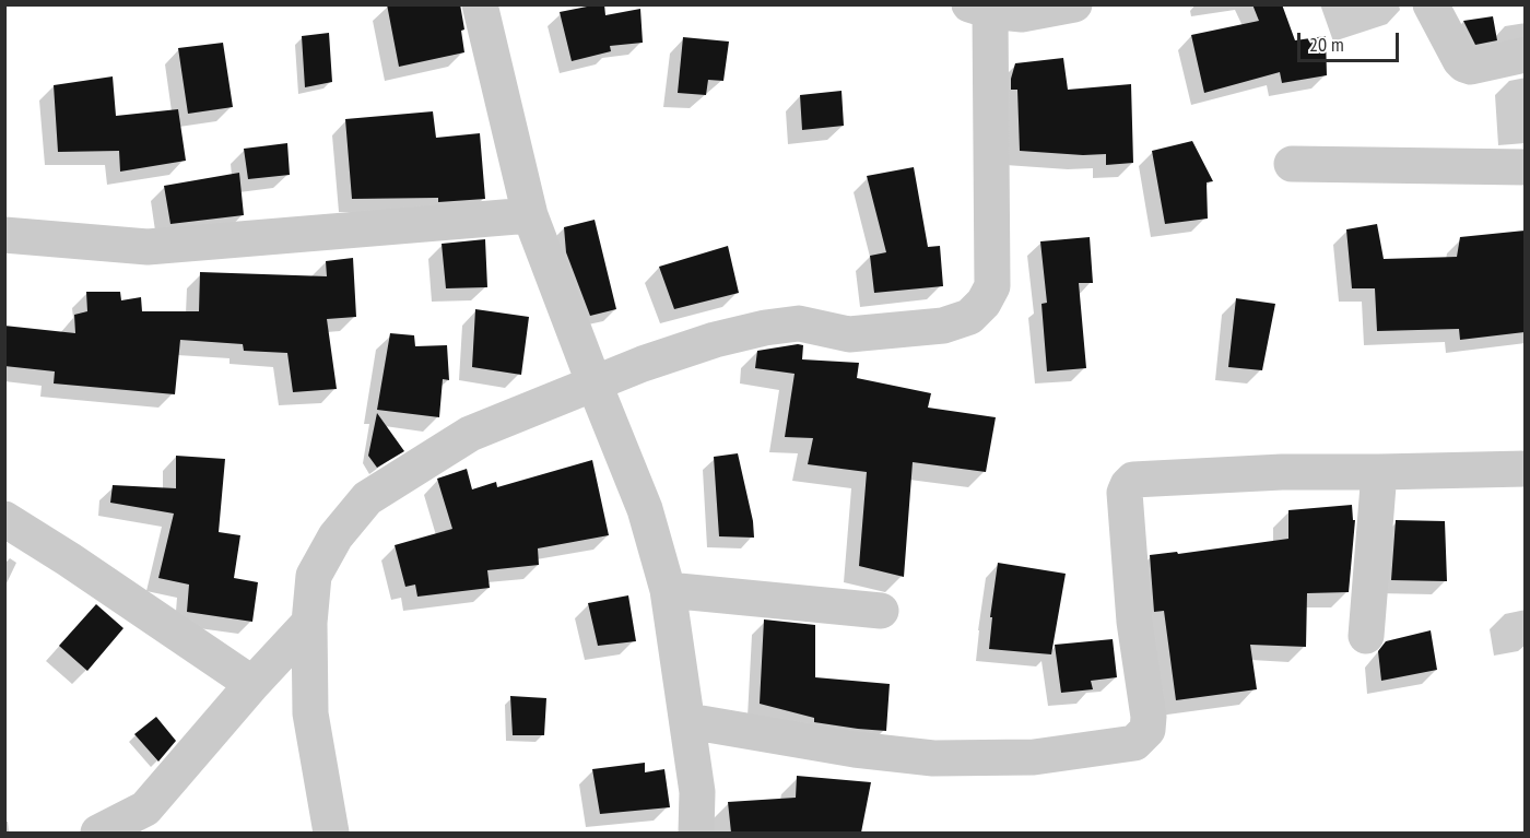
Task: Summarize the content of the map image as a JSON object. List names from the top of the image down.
{
  "scale_bar": "20 m"
}
